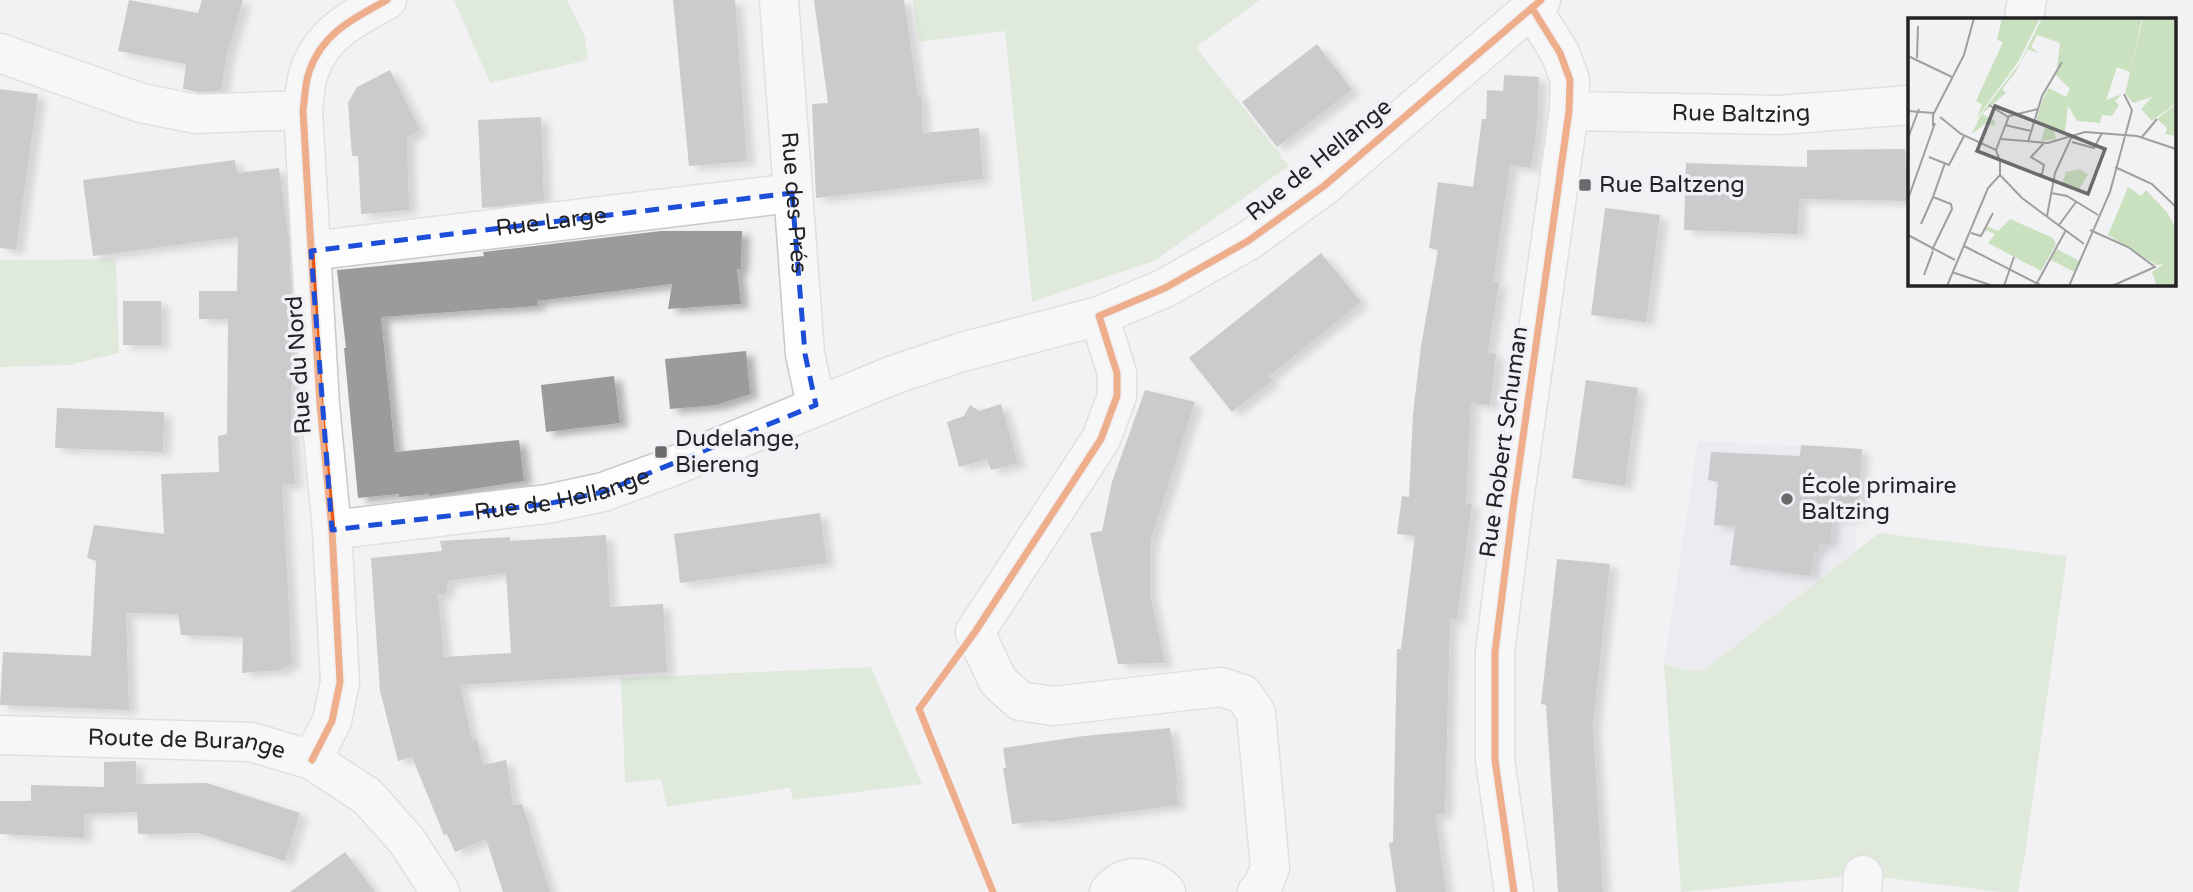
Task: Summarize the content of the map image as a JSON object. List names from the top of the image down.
{
  "streets": {
    "street": [
      "Rue Baltzing",
      "Rue de Hellange",
      "Rue des Prés",
      "Rue Large",
      "Rue du Nord",
      "Rue Robert Schuman",
      "Route de Burange"
    ]
  },
  "crossings": [
    ["Rue Baltzing", "Rue Robert Schuman"],
    ["Rue de Hellange", "Rue des Prés"],
    ["Rue de Hellange", "Rue du Nord"],
    ["Rue de Hellange", "Rue Robert Schuman"],
    ["Rue des Prés", "Rue Large"],
    ["Rue Large", "Rue du Nord"],
    ["Rue du Nord", "Route de Burange"]
  ],
  "places": {
    "transit": ["Rue Baltzeng", "Dudelange, Biereng"],
    "other": ["École primaire Baltzing"]
  }
}
